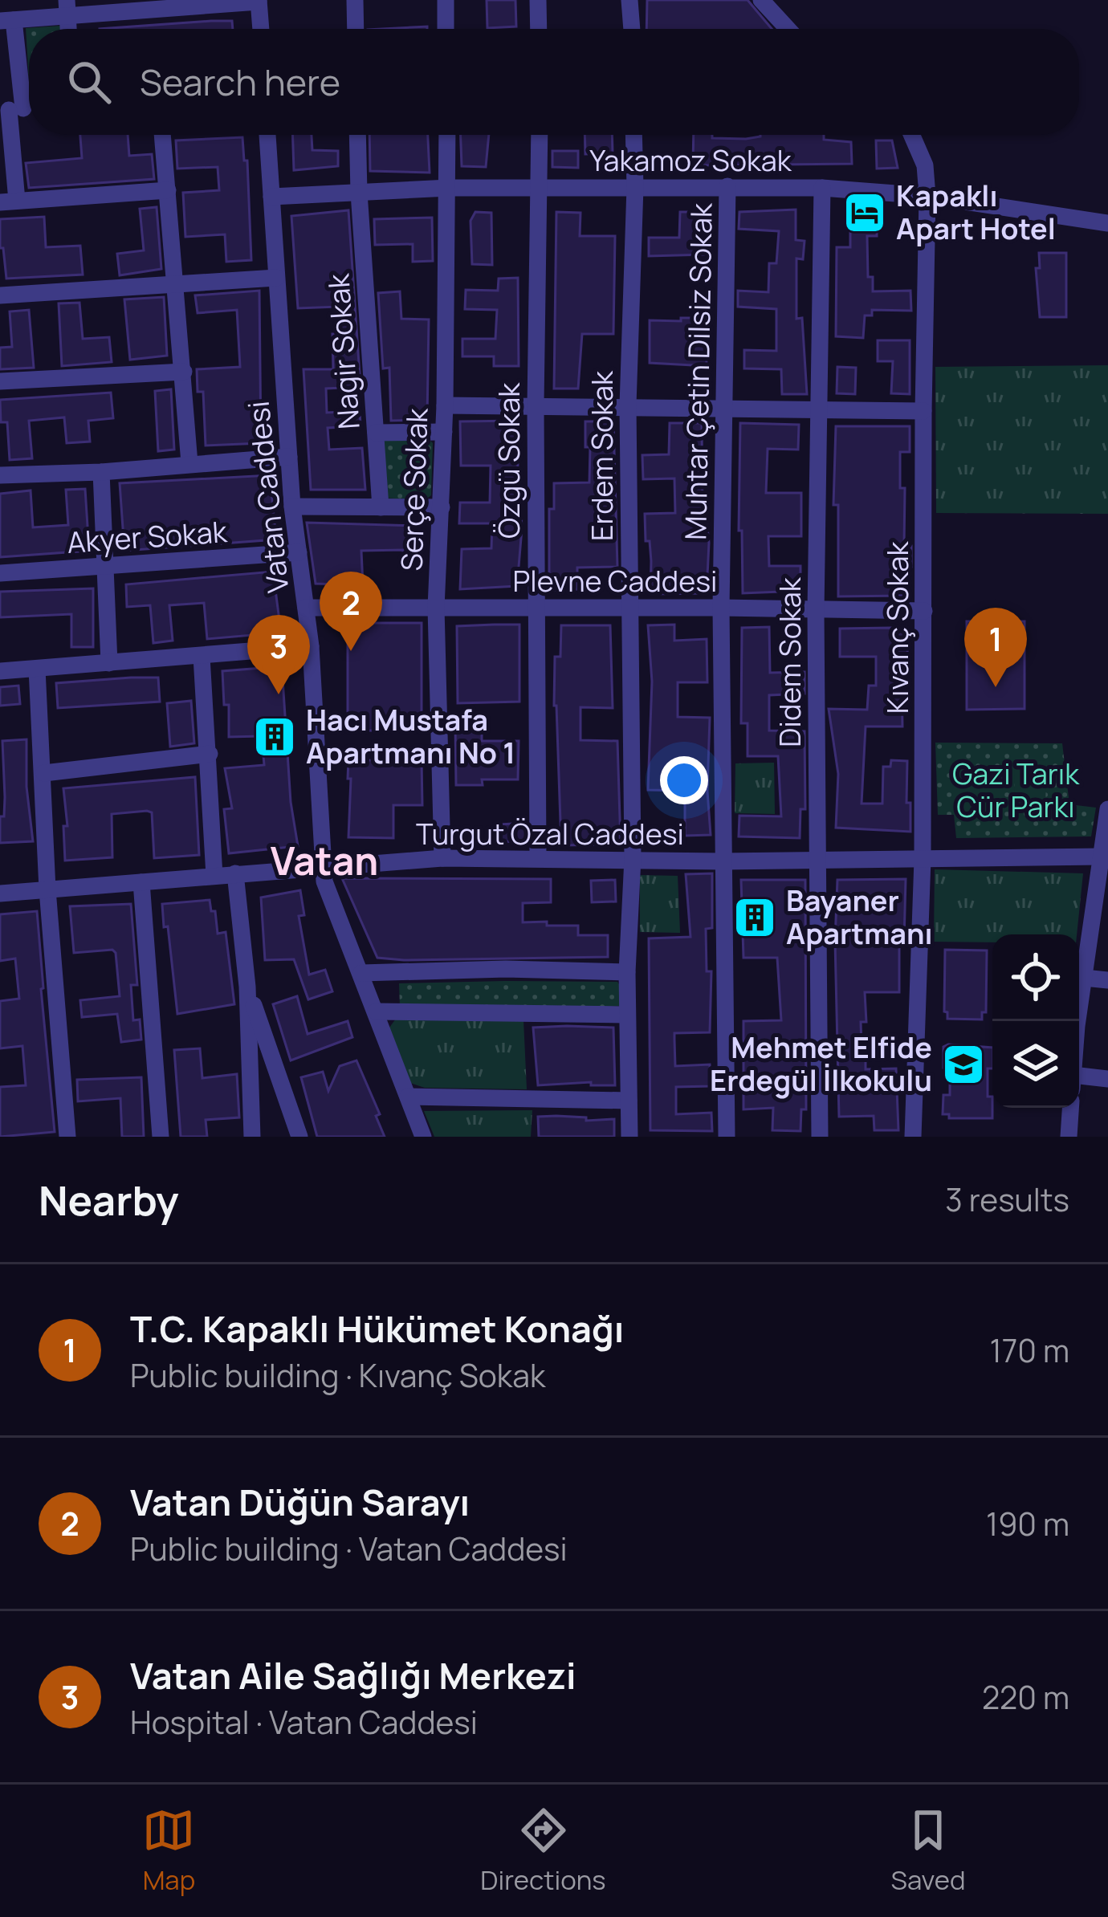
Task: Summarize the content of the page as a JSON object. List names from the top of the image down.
{
  "streets": {
    "street": [
      "Yakamoz Sokak",
      "Nagir Sokak",
      "Muhtar Çetin Dilsiz Sokak",
      "Erdem Sokak",
      "Özgü Sokak",
      "Serçe Sokak",
      "Vatan Caddesi",
      "Akyer Sokak",
      "Plevne Caddesi",
      "Kıvanç Sokak",
      "Didem Sokak",
      "Turgut Özal Caddesi"
    ]
  },
  "crossings": [
    ["Yakamoz Sokak", "Nagir Sokak"],
    ["Yakamoz Sokak", "Muhtar Çetin Dilsiz Sokak"],
    ["Yakamoz Sokak", "Erdem Sokak"],
    ["Yakamoz Sokak", "Özgü Sokak"],
    ["Yakamoz Sokak", "Serçe Sokak"],
    ["Yakamoz Sokak", "Vatan Caddesi"],
    ["Yakamoz Sokak", "Kıvanç Sokak"],
    ["Yakamoz Sokak", "Didem Sokak"],
    ["Muhtar Çetin Dilsiz Sokak", "Plevne Caddesi"],
    ["Muhtar Çetin Dilsiz Sokak", "Turgut Özal Caddesi"],
    ["Erdem Sokak", "Plevne Caddesi"],
    ["Erdem Sokak", "Turgut Özal Caddesi"],
    ["Özgü Sokak", "Plevne Caddesi"],
    ["Özgü Sokak", "Turgut Özal Caddesi"],
    ["Serçe Sokak", "Plevne Caddesi"],
    ["Serçe Sokak", "Turgut Özal Caddesi"],
    ["Vatan Caddesi", "Akyer Sokak"],
    ["Vatan Caddesi", "Plevne Caddesi"],
    ["Vatan Caddesi", "Turgut Özal Caddesi"],
    ["Plevne Caddesi", "Kıvanç Sokak"],
    ["Plevne Caddesi", "Didem Sokak"],
    ["Kıvanç Sokak", "Turgut Özal Caddesi"],
    ["Didem Sokak", "Turgut Özal Caddesi"]
  ],
  "districts": ["Vatan"],
  "parks": ["Gazi Tarık Cür Parkı"],
  "places": {
    "hotel": ["Kapaklı Apart Hotel"],
    "building": ["Hacı Mustafa Apartmanı No 1", "Bayaner Apartmanı"],
    "school or university": ["Mehmet Elfide Erdegül İlkokulu"]
  },
  "page": {
    "search": "Search here",
    "pins": ["2", "1", "3"],
    "heading": ["Nearby", "3 results"],
    "list": [
      {
        "mark": "1",
        "name": "T.C. Kapaklı Hükümet Konağı",
        "note": "Public building · Kıvanç Sokak",
        "value": "170 m"
      },
      {
        "mark": "2",
        "name": "Vatan Düğün Sarayı",
        "note": "Public building · Vatan Caddesi",
        "value": "190 m"
      },
      {
        "mark": "3",
        "name": "Vatan Aile Sağlığı Merkezi",
        "note": "Hospital · Vatan Caddesi",
        "value": "220 m"
      }
    ],
    "nav": ["Map", "Directions", "Saved"]
  }
}
